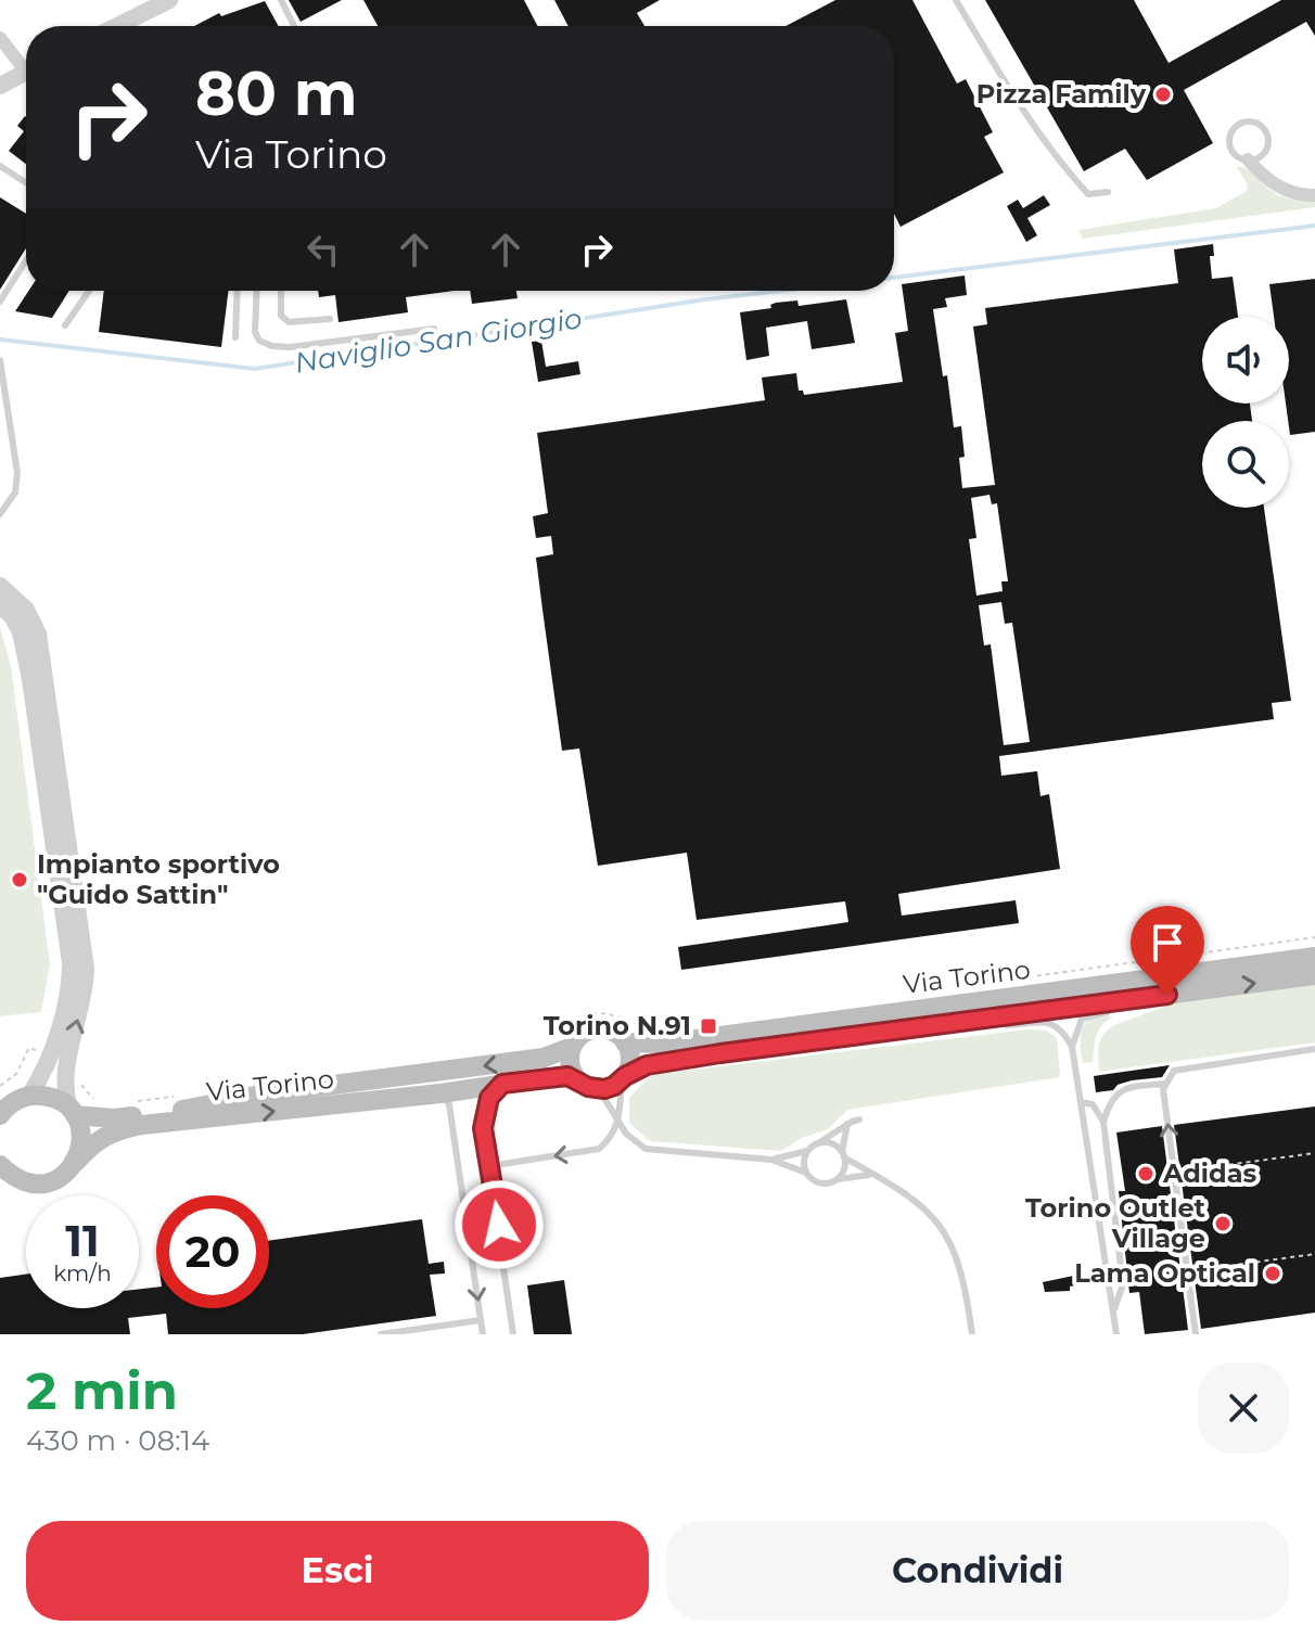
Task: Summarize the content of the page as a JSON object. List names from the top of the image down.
{
  "streets": {
    "main road": ["Via Torino"]
  },
  "water": ["Naviglio San Giorgio"],
  "places": {
    "other": [
      "Pizza Family",
      "Impianto sportivo \"Guido Sattin\"",
      "Adidas",
      "Torino Outlet Village",
      "Lama Optical"
    ],
    "transit": ["Torino N.91"]
  },
  "page": {
    "turn": ["80 m", "Via Torino"],
    "speed": "11 km/h",
    "limit": "20",
    "heading": ["2 min", "430 m · 08:14"],
    "buttons": ["Esci", "Condividi"]
  }
}
